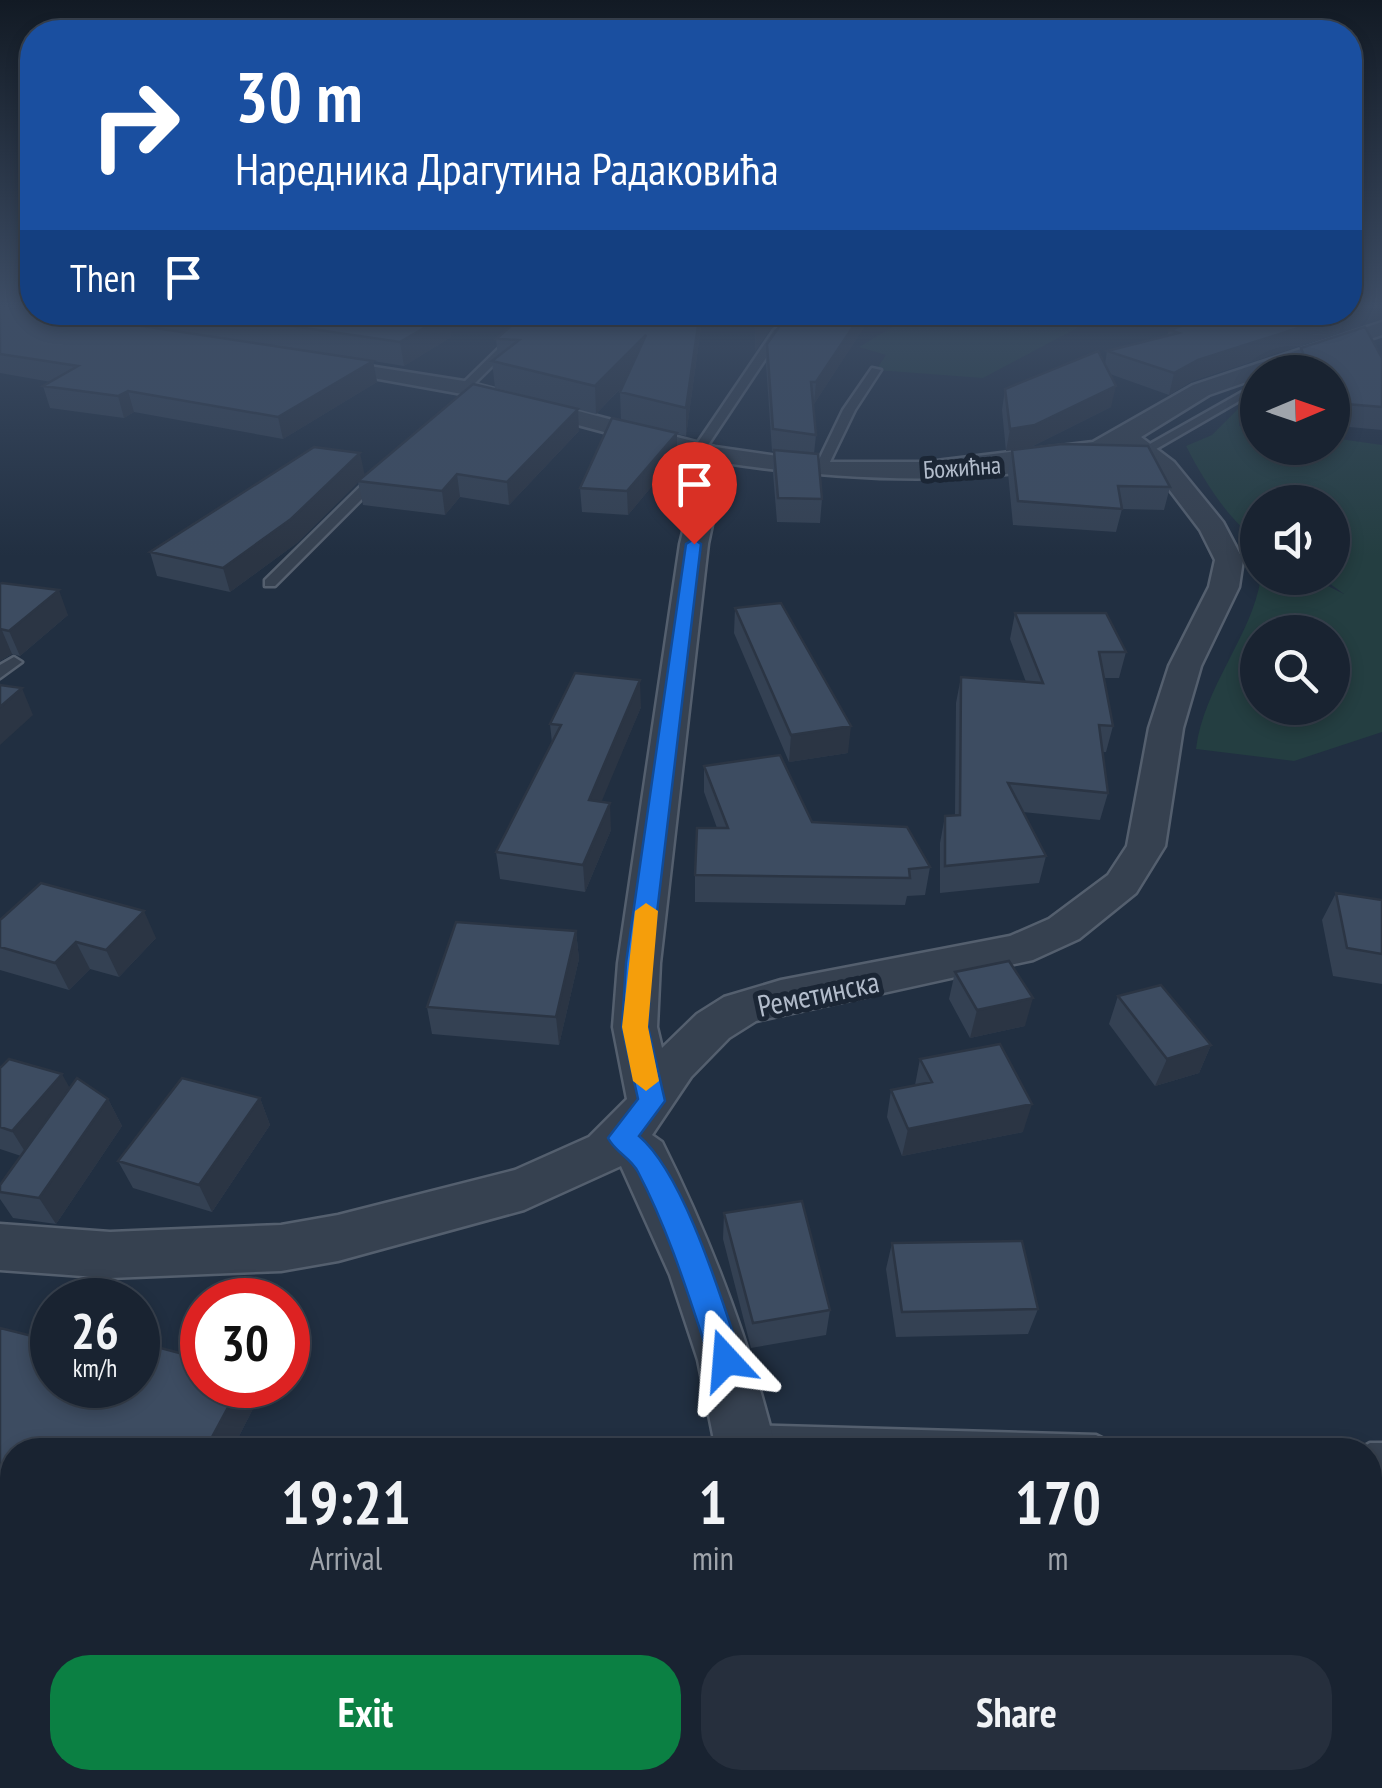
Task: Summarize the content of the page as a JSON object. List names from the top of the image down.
{
  "streets": {
    "street": ["Божићна", "Реметинска"]
  },
  "crossings": [
    ["Божићна", "Реметинска"]
  ],
  "north": "right",
  "page": {
    "turn": ["30 m", "Наредника Драгутина Радаковића"],
    "then": "Then",
    "speed": "26 km/h",
    "limit": "30",
    "eta": [
      "19:21",
      "Arrival",
      "1",
      "min",
      "170",
      "m"
    ],
    "buttons": ["Exit", "Share"]
  }
}
